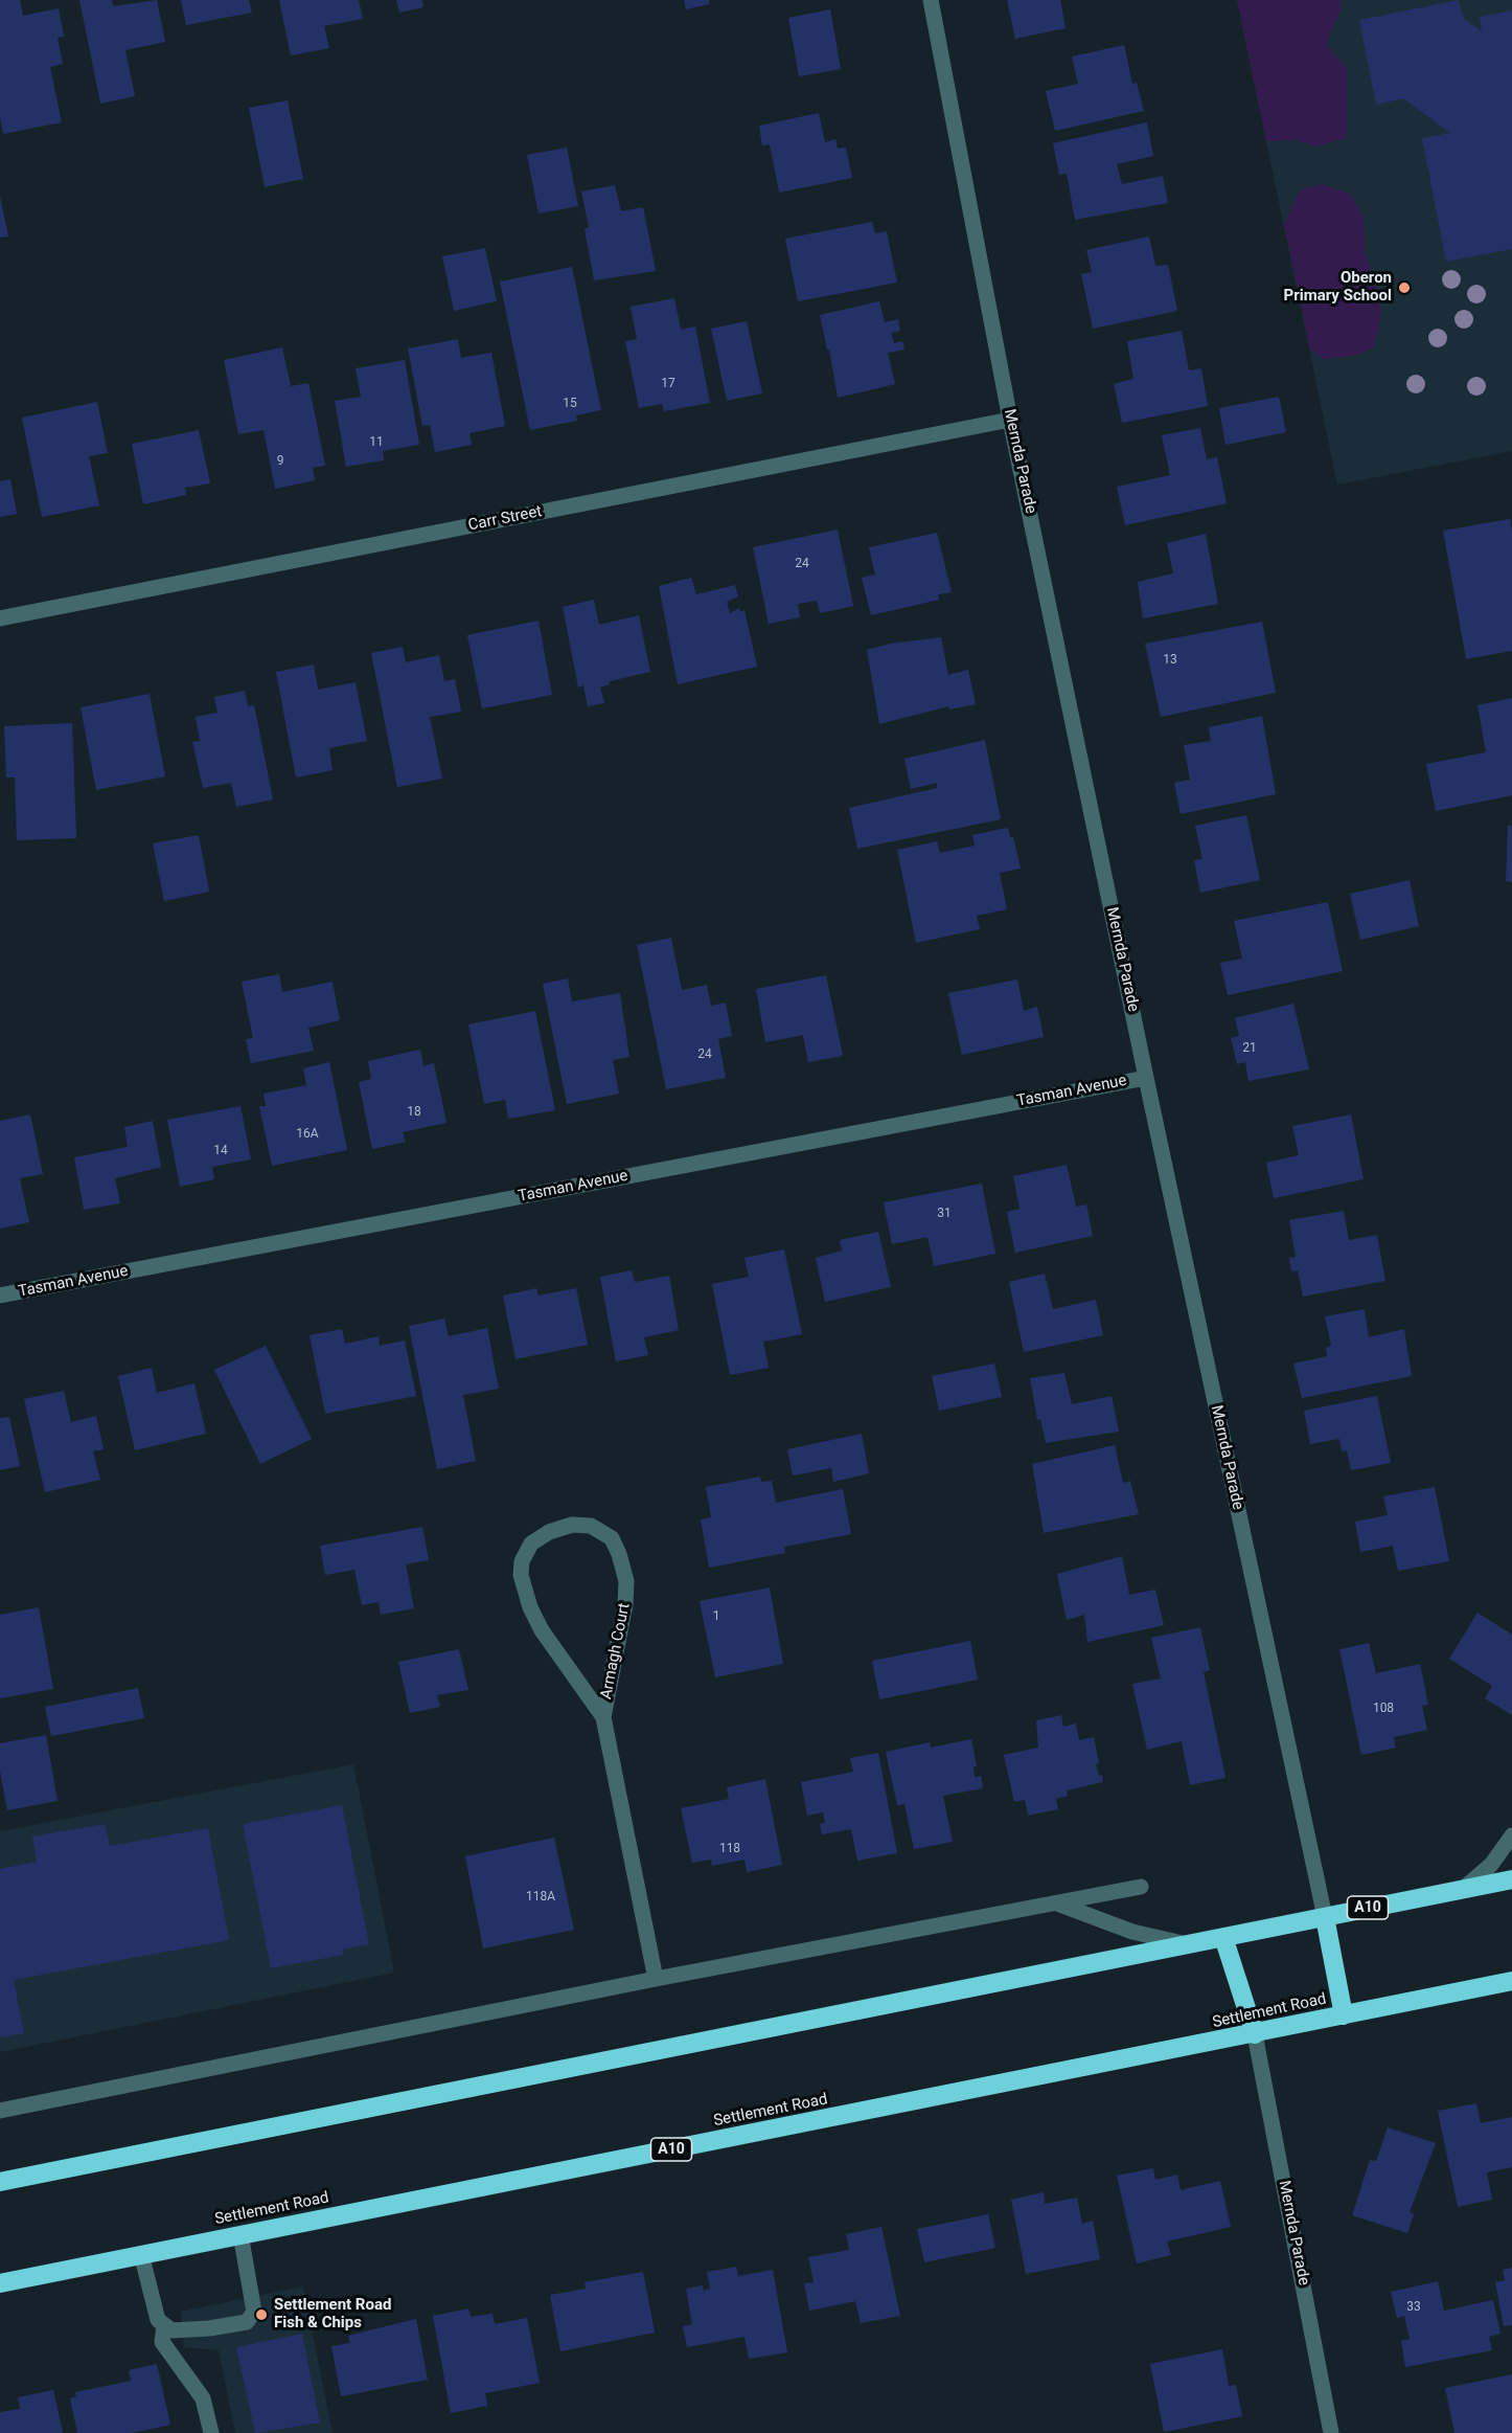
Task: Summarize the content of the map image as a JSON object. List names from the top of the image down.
{
  "streets": {
    "highway": ["A10", "Settlement Road"],
    "street": [
      "Mernda Parade",
      "Carr Street",
      "Tasman Avenue",
      "Armagh Court"
    ]
  },
  "crossings": [
    ["Mernda Parade", "Carr Street"],
    ["Mernda Parade", "Tasman Avenue"],
    ["Mernda Parade", "A10"],
    ["Mernda Parade", "Settlement Road"]
  ],
  "places": ["Oberon Primary School", "Settlement Road Fish & Chips"],
  "house_numbers": [
    "17",
    "15",
    "11",
    "9",
    "24",
    "13",
    "21",
    "24",
    "18",
    "16A",
    "14",
    "31",
    "1",
    "108",
    "118",
    "118A",
    "33"
  ]
}
